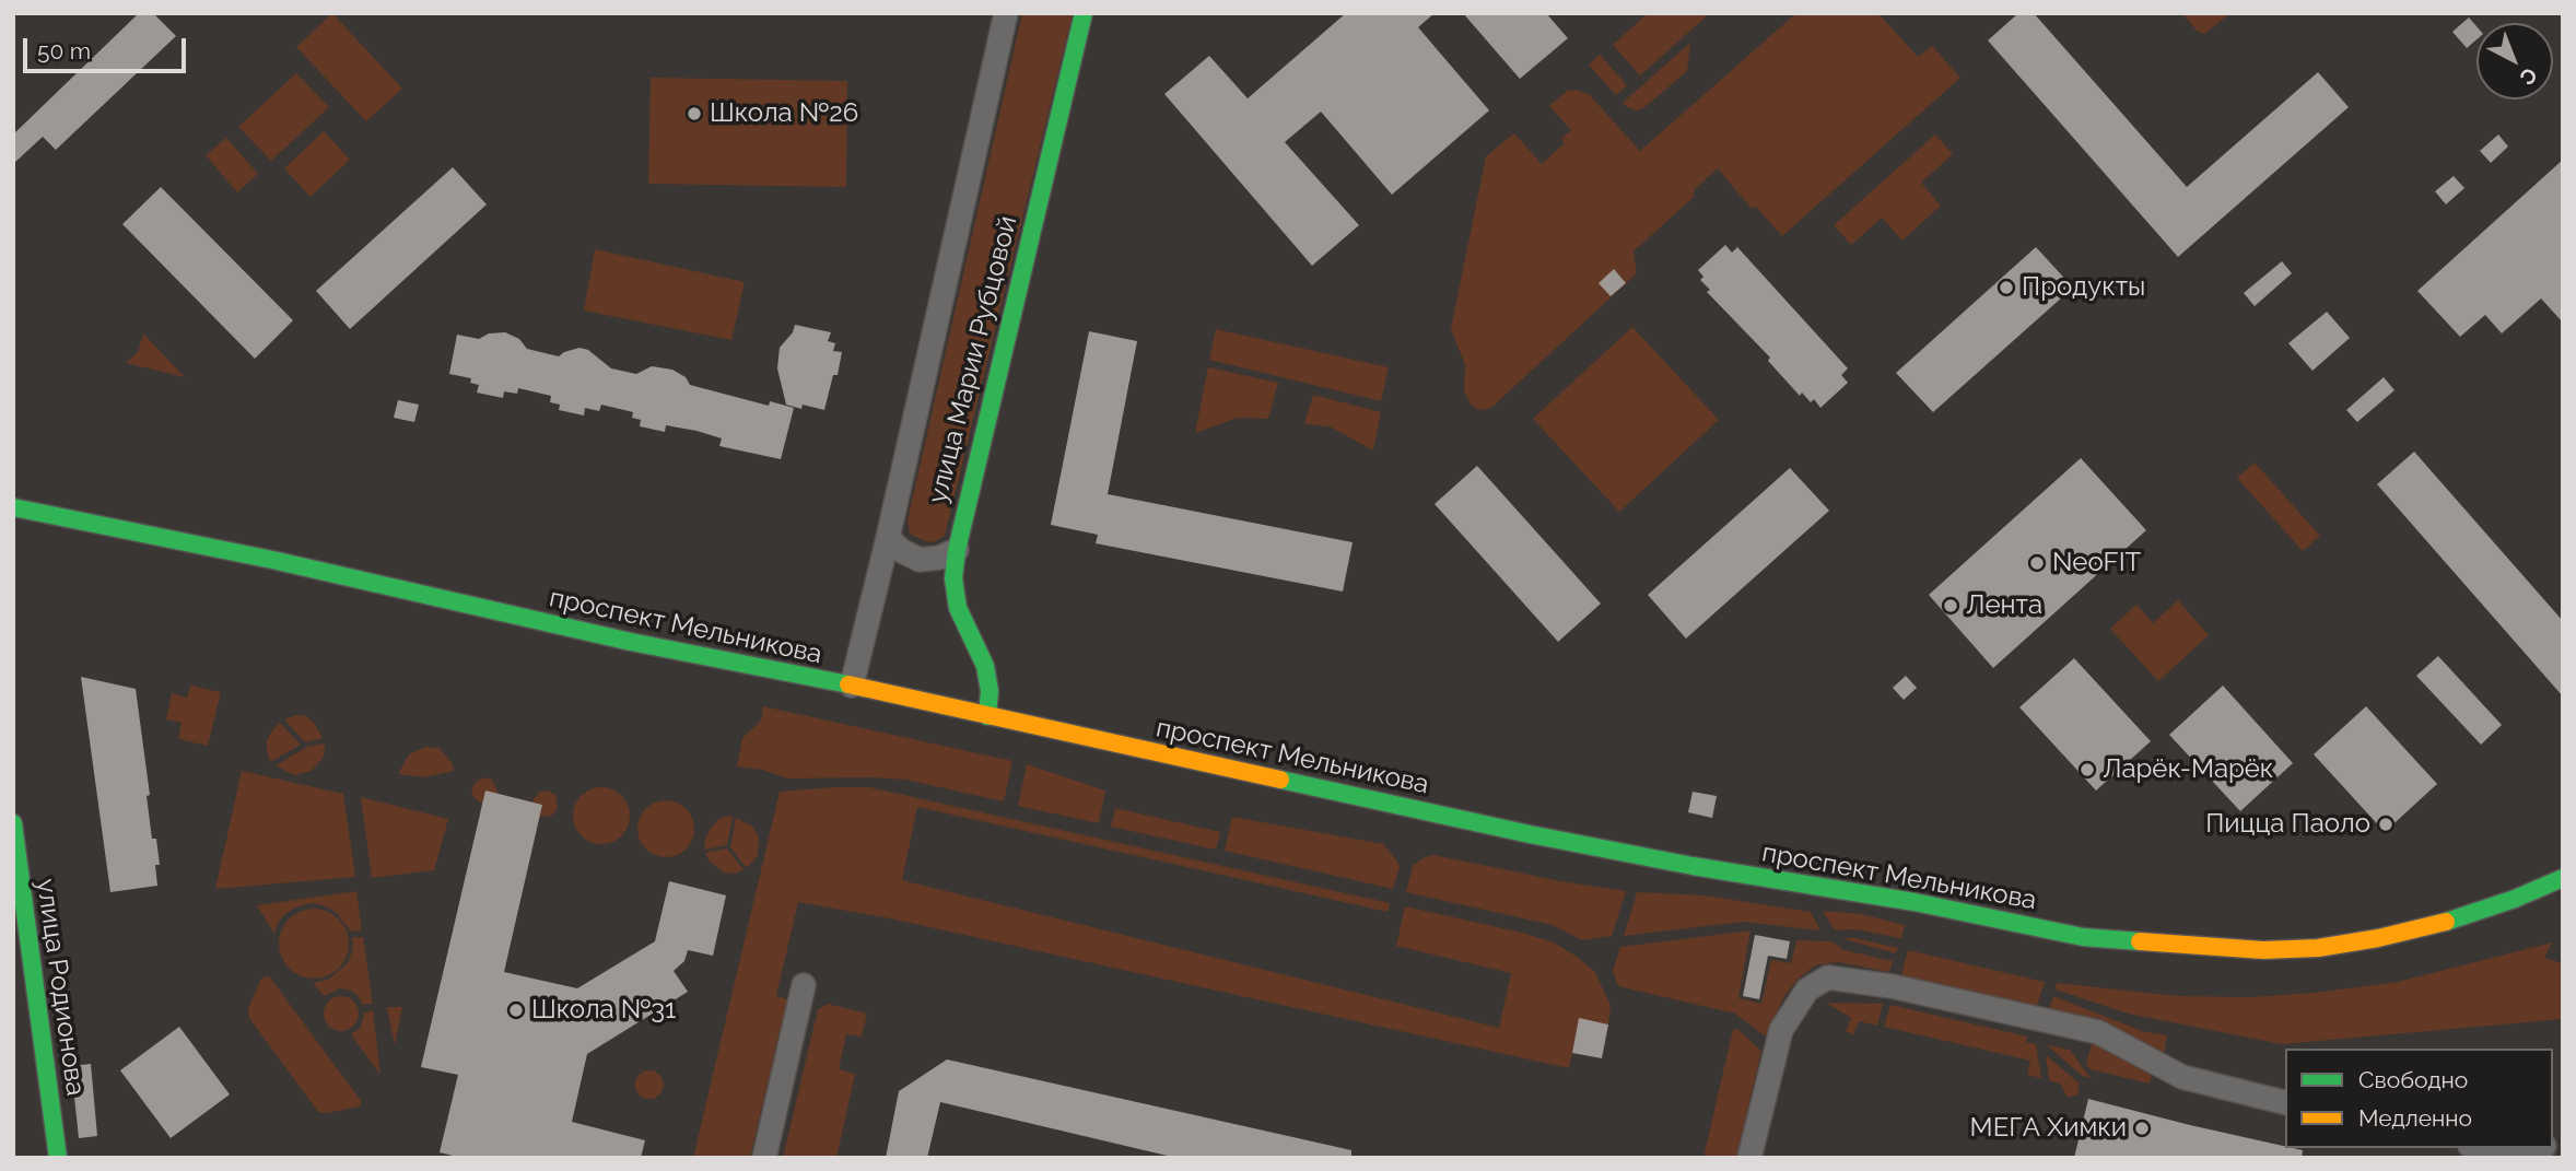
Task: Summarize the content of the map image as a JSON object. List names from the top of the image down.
{
  "streets": {
    "street": ["улица Марии Рубцовой", "проспект Мельникова", "улица Родионова"]
  },
  "crossings": [
    ["улица Марии Рубцовой", "проспект Мельникова"]
  ],
  "places": [
    "Школа №26",
    "Продукты",
    "NeoFIT",
    "Лента",
    "Ларёк-Марёк",
    "Пицца Паоло",
    "Школа №31",
    "МЕГА Химки"
  ],
  "legend": ["Свободно", "Медленно"],
  "scale_bar": "50 m",
  "north": "bottom right"
}
